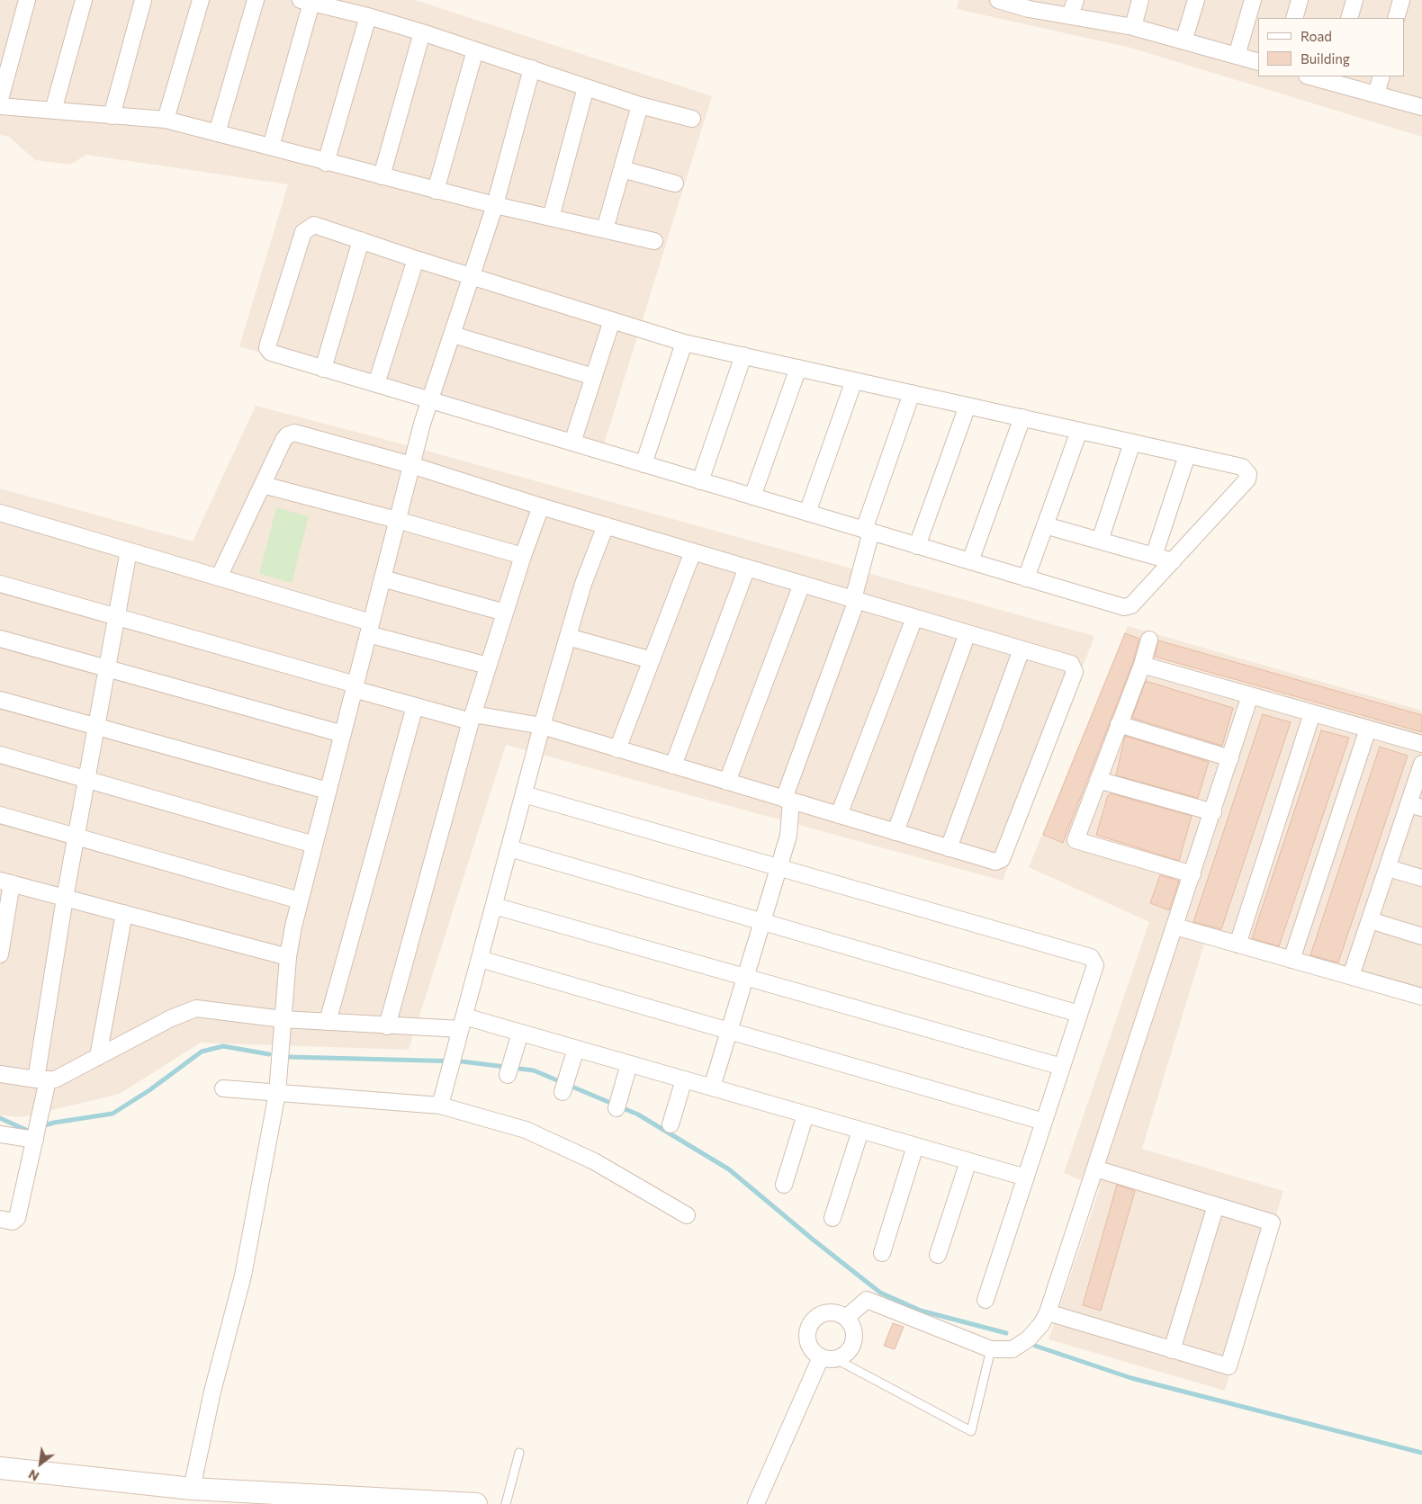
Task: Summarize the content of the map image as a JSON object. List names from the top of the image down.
{
  "legend": ["Road", "Building"],
  "north": "bottom left"
}
